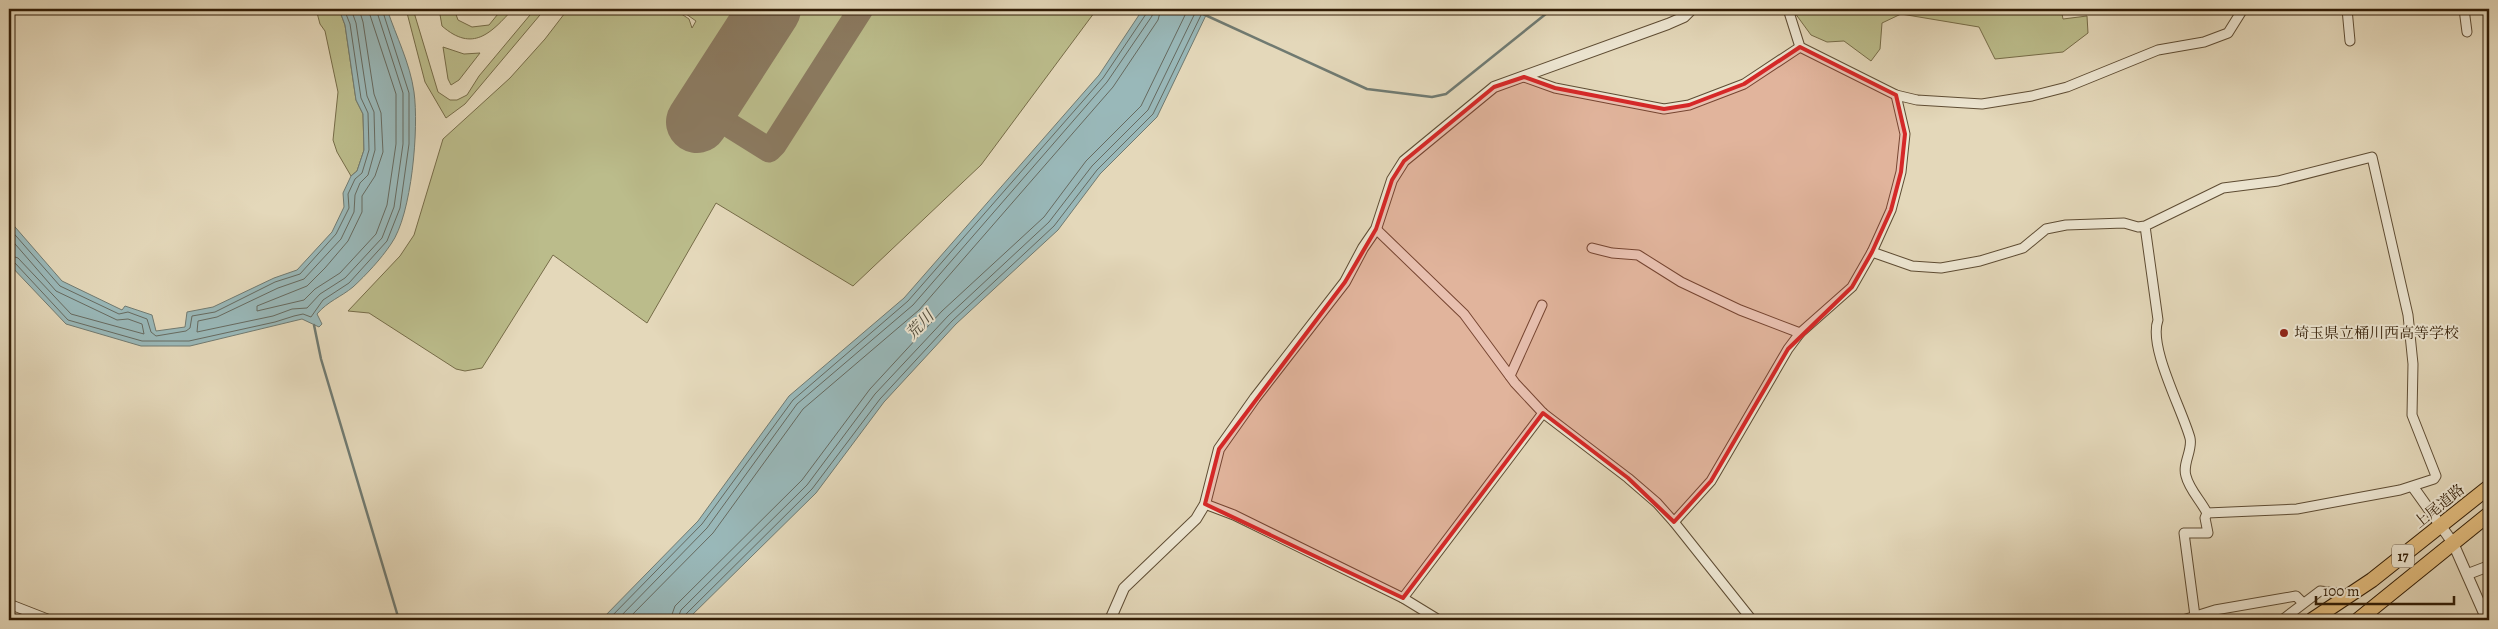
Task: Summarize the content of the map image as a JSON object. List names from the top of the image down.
{
  "streets": {
    "highway": ["上尾道路", "17"]
  },
  "water": ["荒川"],
  "places": ["埼玉県立桶川西高等学校"],
  "scale_bar": "100 m"
}
